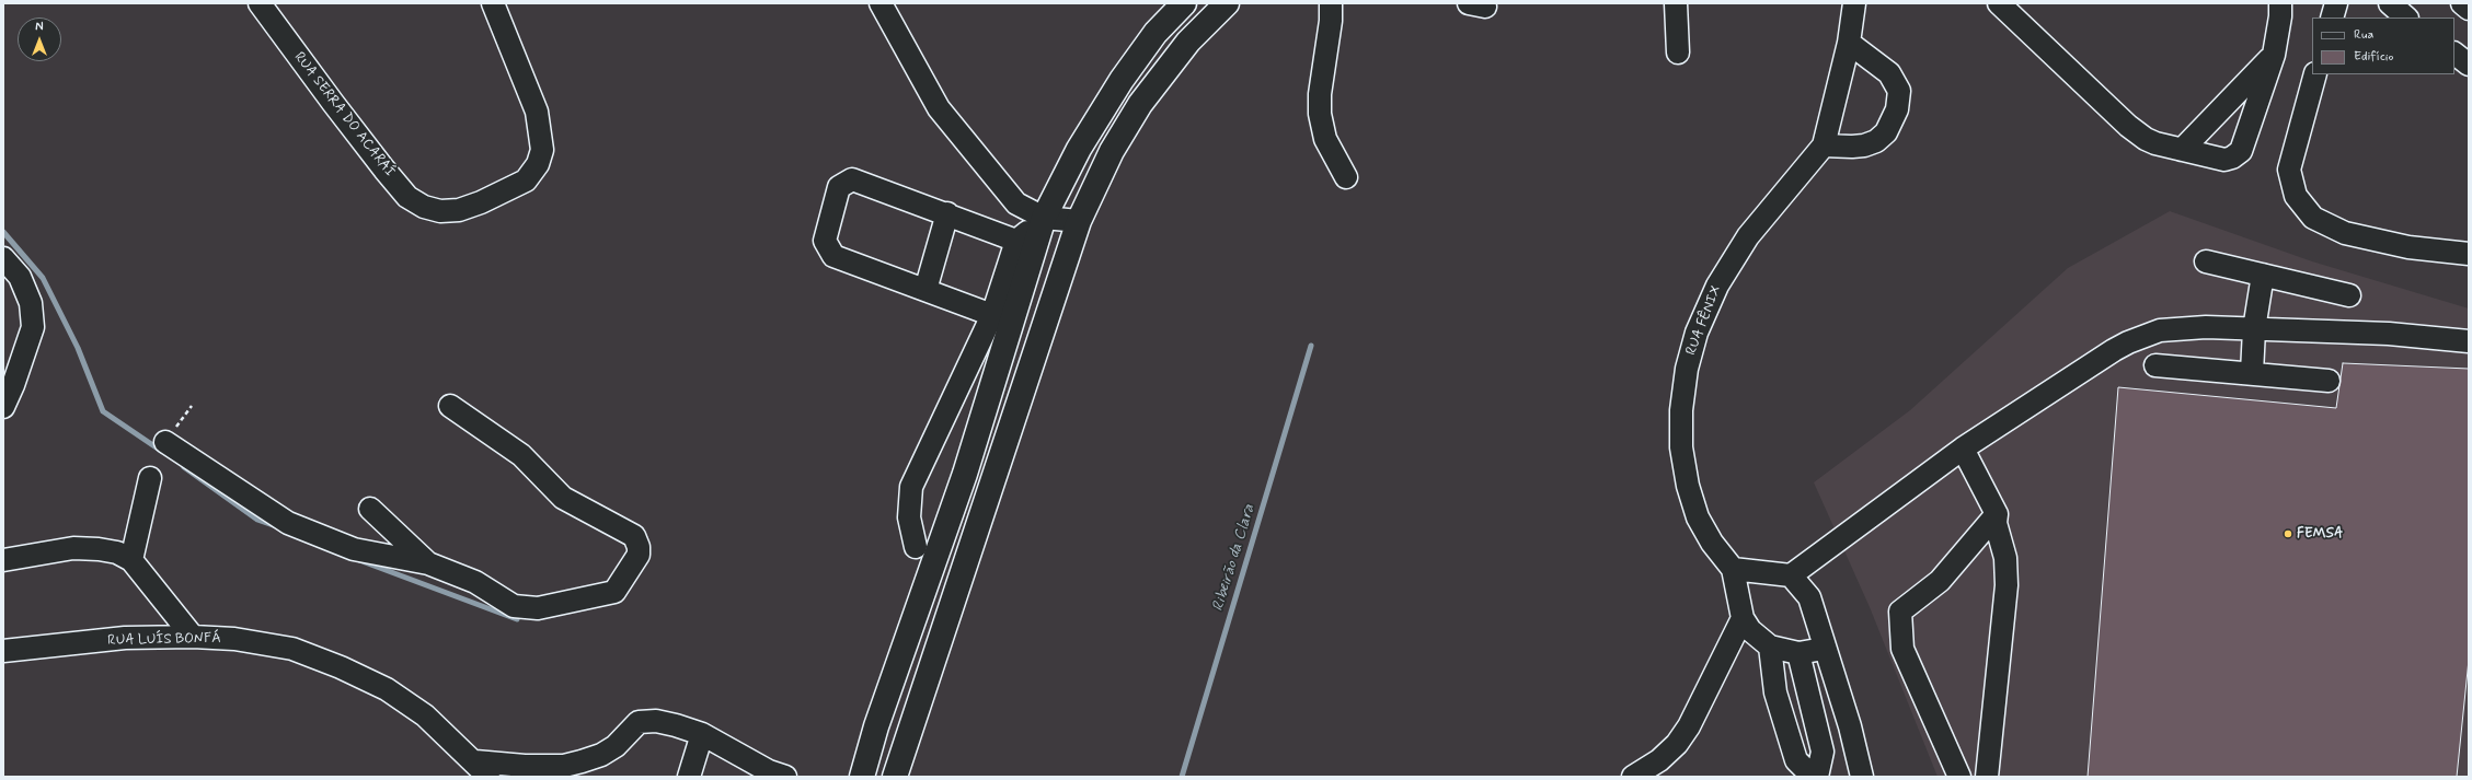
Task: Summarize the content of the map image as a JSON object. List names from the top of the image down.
{
  "streets": {
    "street": ["RUA SERRA DO ACARAÍ", "RUA FÊNIX", "RUA LUÍS BONFÁ"]
  },
  "water": ["Ribeirão da Clara"],
  "places": ["FEMSA"],
  "legend": ["Rua", "Edifício"],
  "north": "top"
}
